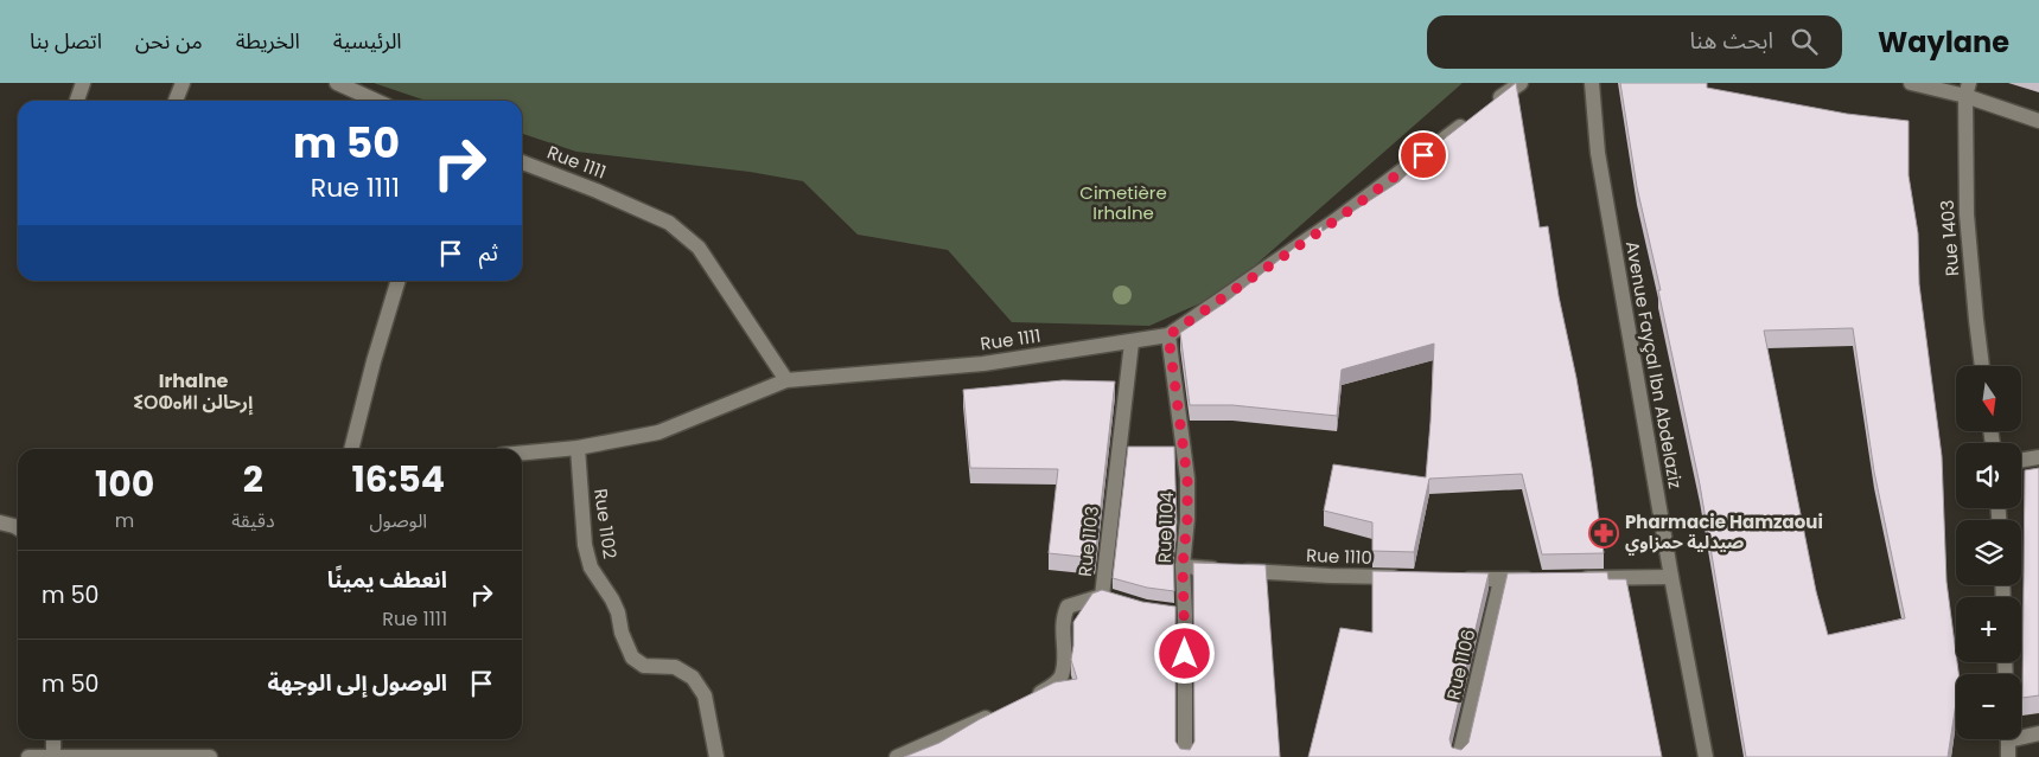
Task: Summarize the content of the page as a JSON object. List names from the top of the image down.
{
  "streets": {
    "street": [
      "Rue 1111",
      "Rue 1403",
      "Avenue Fayçal Ibn Abdelaziz",
      "Rue 1102",
      "Rue 1104",
      "Rue 1103",
      "Rue 1110",
      "Rue 1106"
    ]
  },
  "crossings": [
    ["Rue 1111", "Rue 1104"],
    ["Rue 1111", "Rue 1103"],
    ["Rue 1104", "Rue 1110"]
  ],
  "districts": ["Irhalne ⵉⵔⵀⴰⵍⵏ إرحالن"],
  "parks": ["Cimetière Irhalne"],
  "places": {
    "pharmacy": ["Pharmacie Hamzaoui صيدلية حمزاوي"]
  },
  "north": "bottom",
  "page": {
    "header": "Waylane",
    "search": "ابحث هنا",
    "nav": [
      "الرئيسية",
      "الخريطة",
      "من نحن",
      "اتصل بنا"
    ],
    "turn": ["50 m", "Rue 1111"],
    "then": "ثم",
    "map_buttons": ["+", "−"],
    "eta": [
      "16:54",
      "الوصول",
      "2",
      "دقيقة",
      "100",
      "m"
    ],
    "list": [
      {
        "name": "انعطف يمينًا",
        "note": "Rue 1111",
        "value": "50 m"
      },
      {
        "name": "الوصول إلى الوجهة",
        "value": "50 m"
      }
    ]
  }
}
